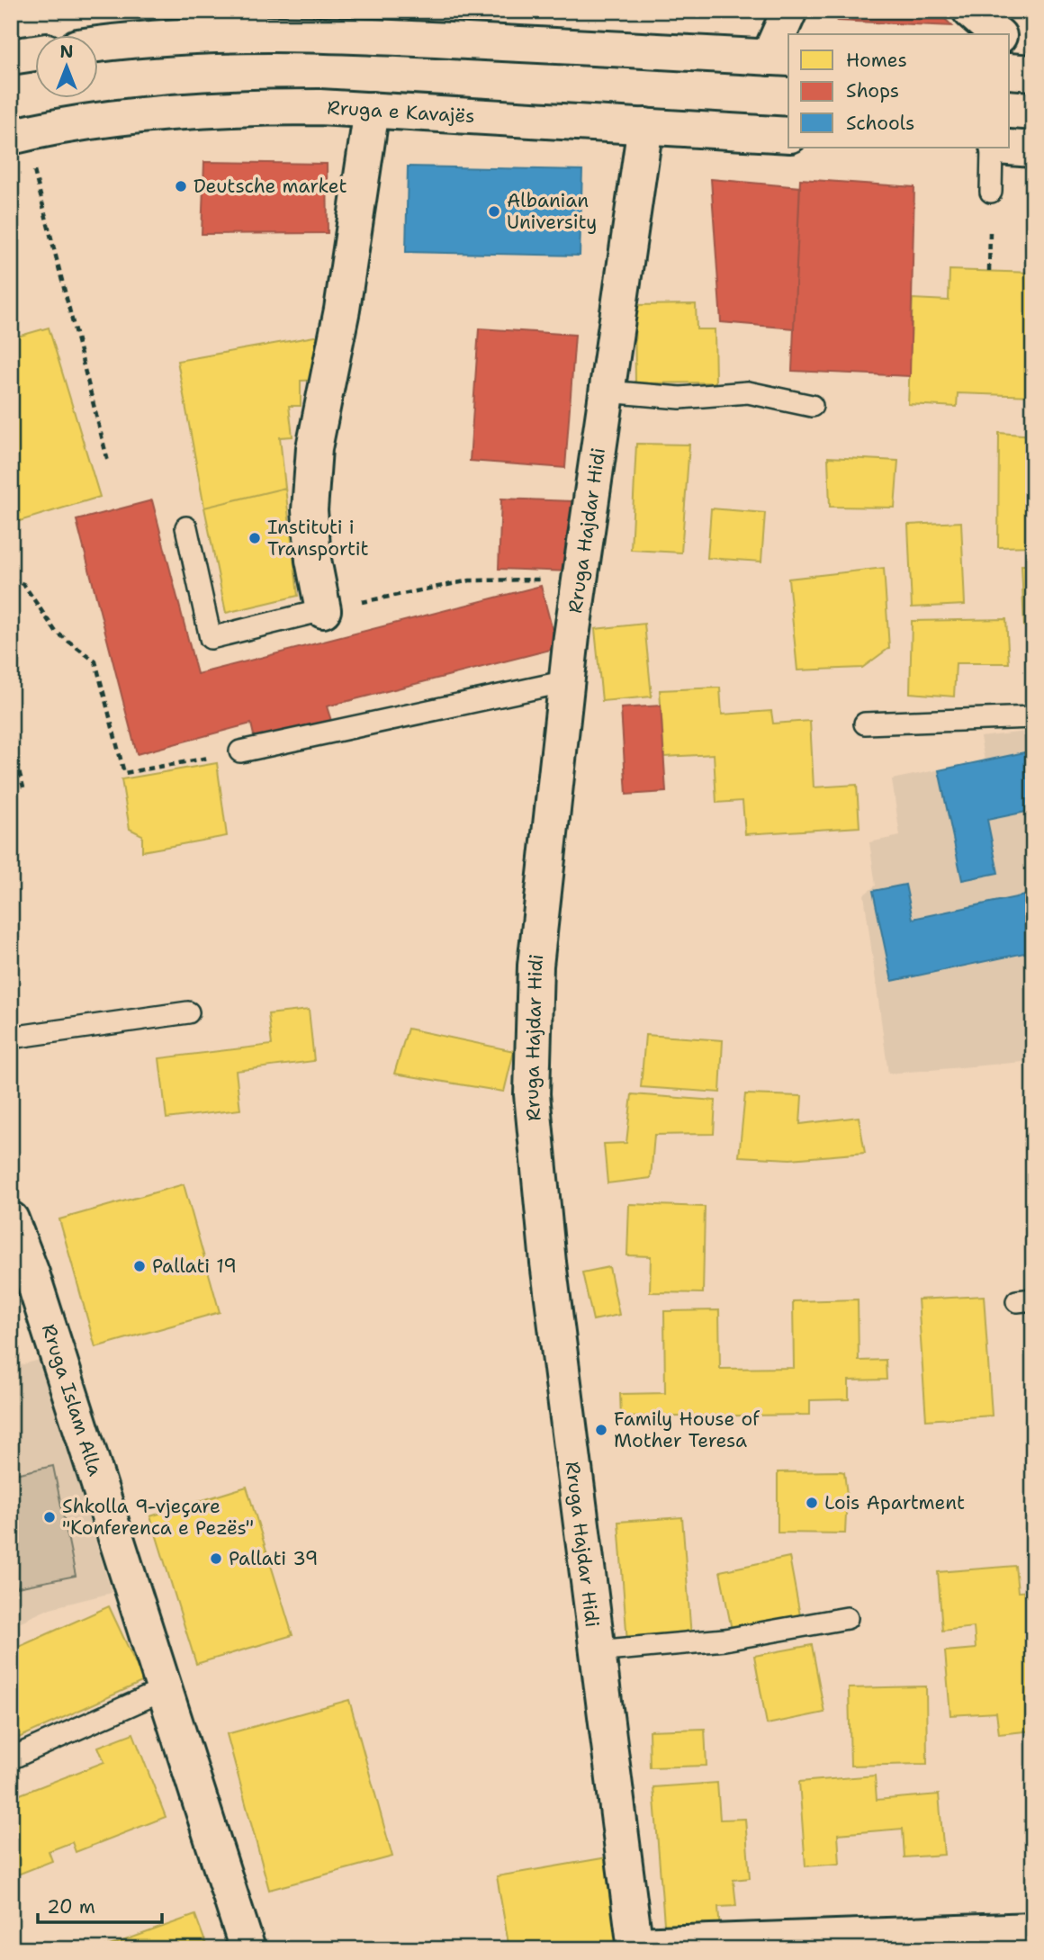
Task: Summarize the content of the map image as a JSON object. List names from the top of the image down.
{
  "streets": {
    "street": ["Rruga e Kavajës", "Rruga Hajdar Hidi", "Rruga Islam Alla"]
  },
  "crossings": [
    ["Rruga e Kavajës", "Rruga Hajdar Hidi"]
  ],
  "places": [
    "Deutsche market",
    "Albanian University",
    "Instituti i Transportit",
    "Pallati 19",
    "Family House of Mother Teresa",
    "Lois Apartment",
    "Shkolla 9-vjeçare \"Konferenca e Pezës\"",
    "Pallati 39"
  ],
  "legend": ["Homes", "Shops", "Schools"],
  "scale_bar": "20 m",
  "north": "top"
}
